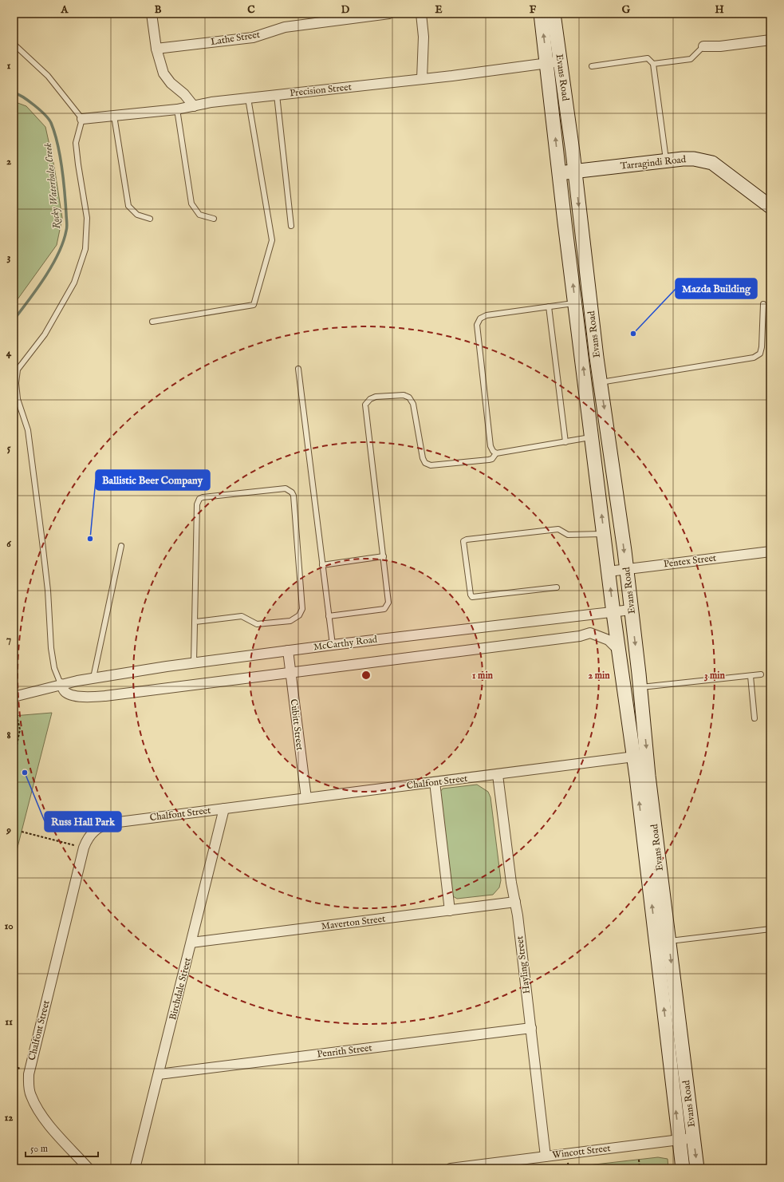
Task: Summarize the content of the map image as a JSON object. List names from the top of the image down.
{
  "streets": {
    "main road": ["Evans Road", "Tarragindi Road"],
    "street": [
      "Lathe Street",
      "Precision Street",
      "Pentex Street",
      "McCarthy Road",
      "Cubitt Street",
      "Chalfont Street",
      "Maverton Street",
      "Hayling Street",
      "Birchdale Street",
      "Penrith Street",
      "Wincott Street"
    ]
  },
  "crossings": [
    ["Evans Road", "Precision Street"],
    ["Evans Road", "Tarragindi Road"],
    ["Evans Road", "Pentex Street"],
    ["Evans Road", "McCarthy Road"],
    ["Evans Road", "Chalfont Street"],
    ["Evans Road", "Wincott Street"],
    ["McCarthy Road", "Cubitt Street"],
    ["Cubitt Street", "Chalfont Street"],
    ["Chalfont Street", "Hayling Street"],
    ["Chalfont Street", "Birchdale Street"],
    ["Maverton Street", "Hayling Street"],
    ["Maverton Street", "Birchdale Street"],
    ["Hayling Street", "Penrith Street"],
    ["Hayling Street", "Wincott Street"],
    ["Birchdale Street", "Penrith Street"]
  ],
  "water": ["Rocky Waterholes Creek"],
  "places": ["Mazda Building", "Ballistic Beer Company", "Russ Hall Park"],
  "scale_bar": "50 m",
  "grid": {
    "columns": [
      "A",
      "B",
      "C",
      "D",
      "E",
      "F",
      "G",
      "H"
    ],
    "rows": [
      "1",
      "2",
      "3",
      "4",
      "5",
      "6",
      "7",
      "8",
      "9",
      "10",
      "11",
      "12"
    ]
  },
  "rings": ["1 min", "2 min", "3 min"]
}
